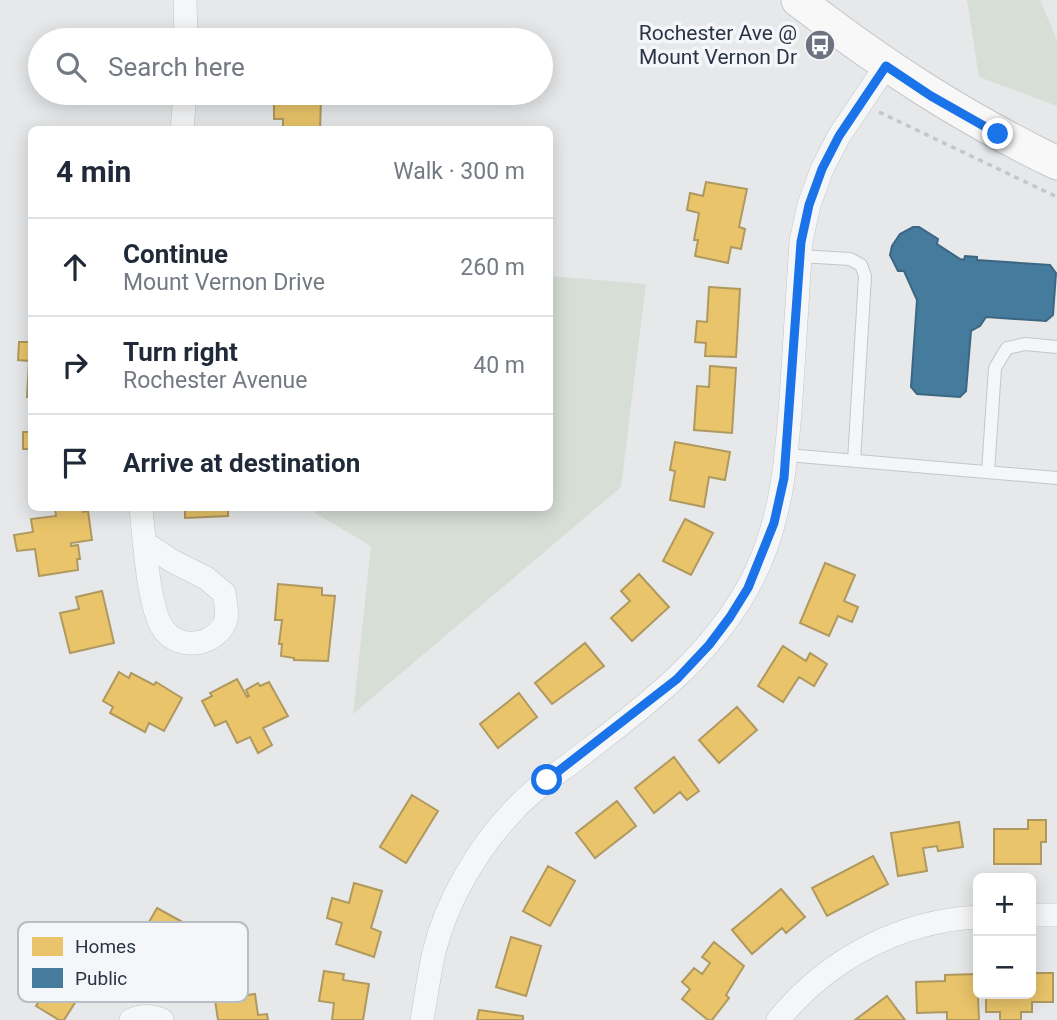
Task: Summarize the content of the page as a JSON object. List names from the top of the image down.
{
  "places": {
    "bus stop": ["Rochester Ave @ Mount Vernon Dr"]
  },
  "legend": ["Homes", "Public"],
  "page": {
    "search": "Search here",
    "heading": ["4 min", "Walk · 300 m"],
    "list": [
      ["Continue", "Mount Vernon Drive", "260 m"],
      ["Turn right", "Rochester Avenue", "40 m"],
      "Arrive at destination"
    ],
    "map_buttons": ["+", "−"]
  }
}
